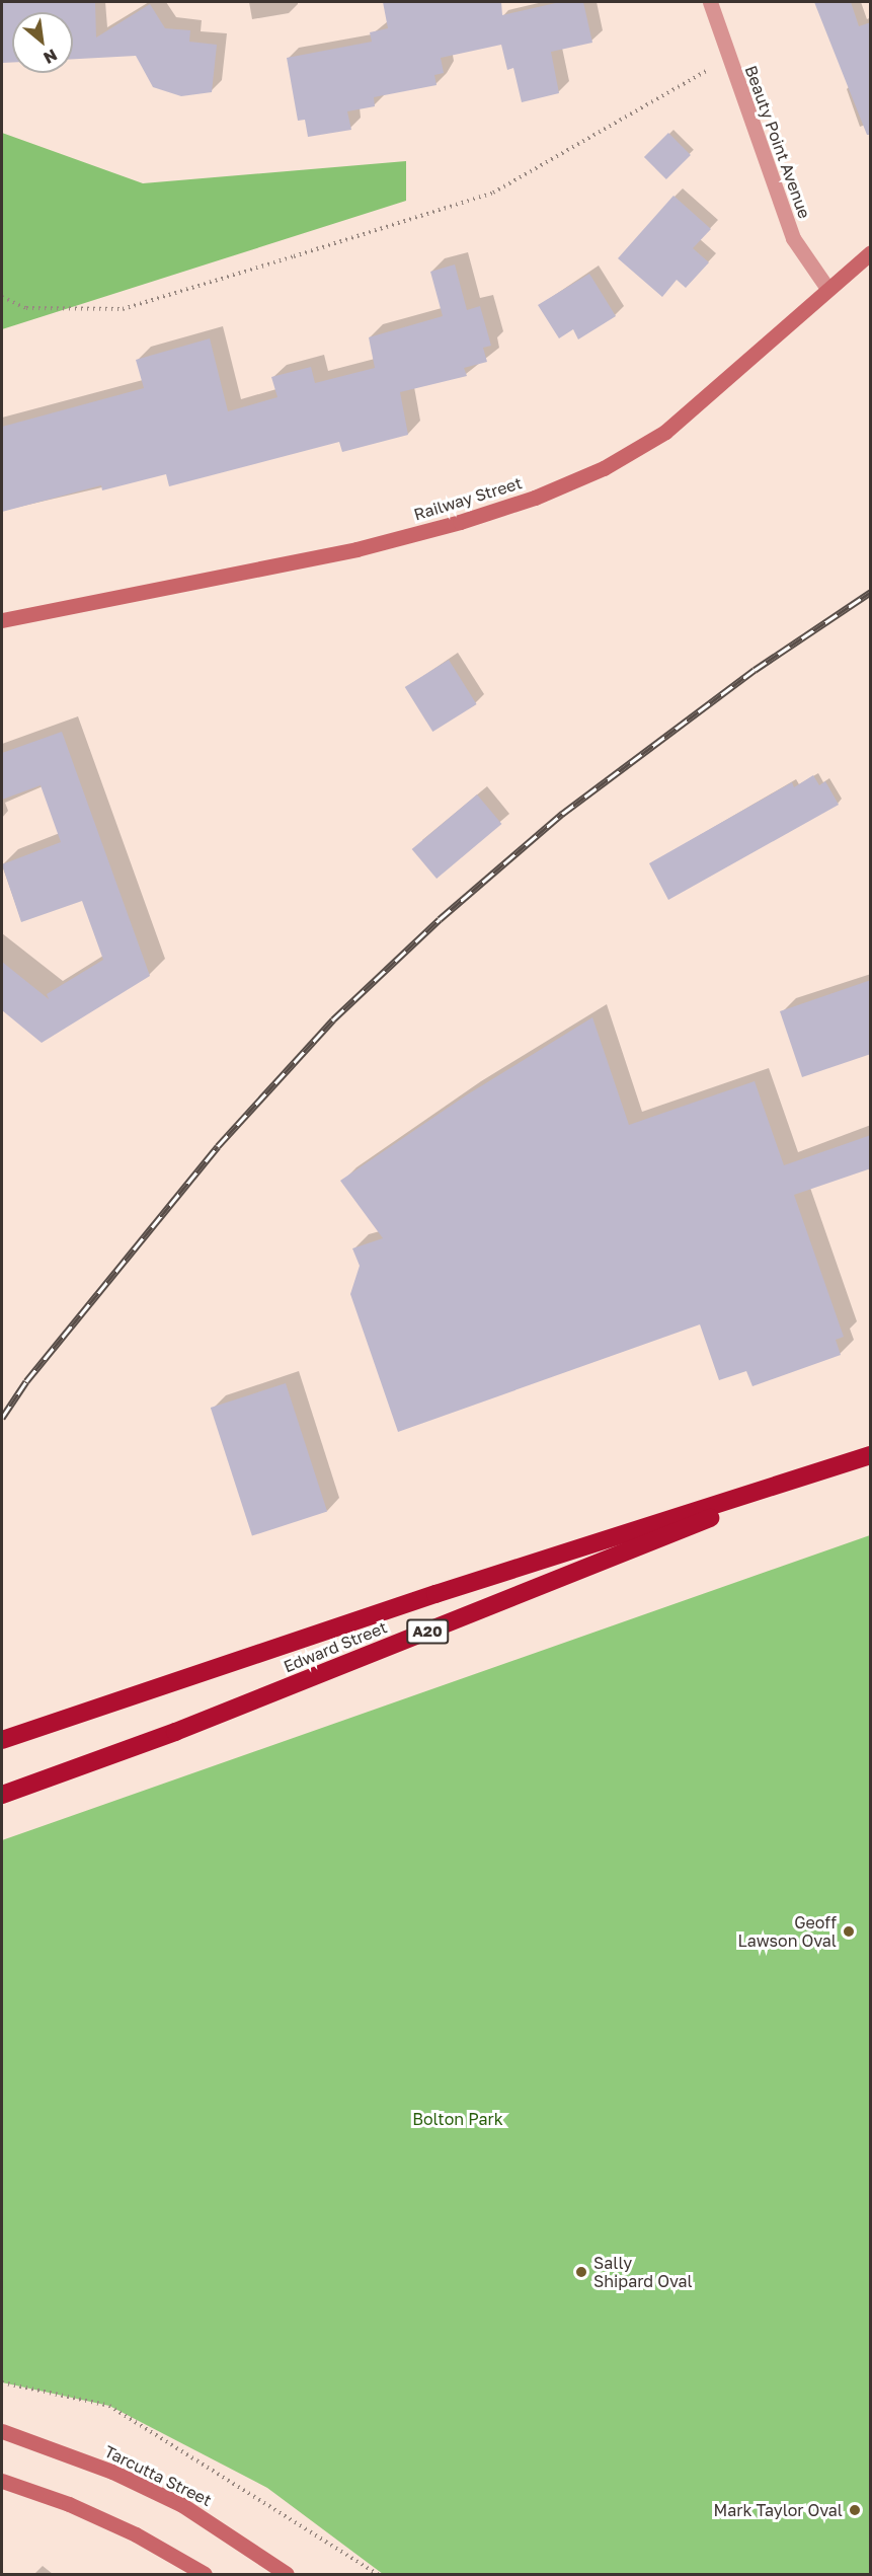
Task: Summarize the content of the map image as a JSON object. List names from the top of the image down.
{
  "streets": {
    "highway": ["A20", "Edward Street"],
    "street": ["Beauty Point Avenue", "Railway Street", "Tarcutta Street"]
  },
  "crossings": [
    ["Beauty Point Avenue", "Railway Street"]
  ],
  "parks": ["Bolton Park"],
  "places": ["Geoff Lawson Oval", "Sally Shipard Oval", "Mark Taylor Oval"],
  "north": "bottom right"
}
